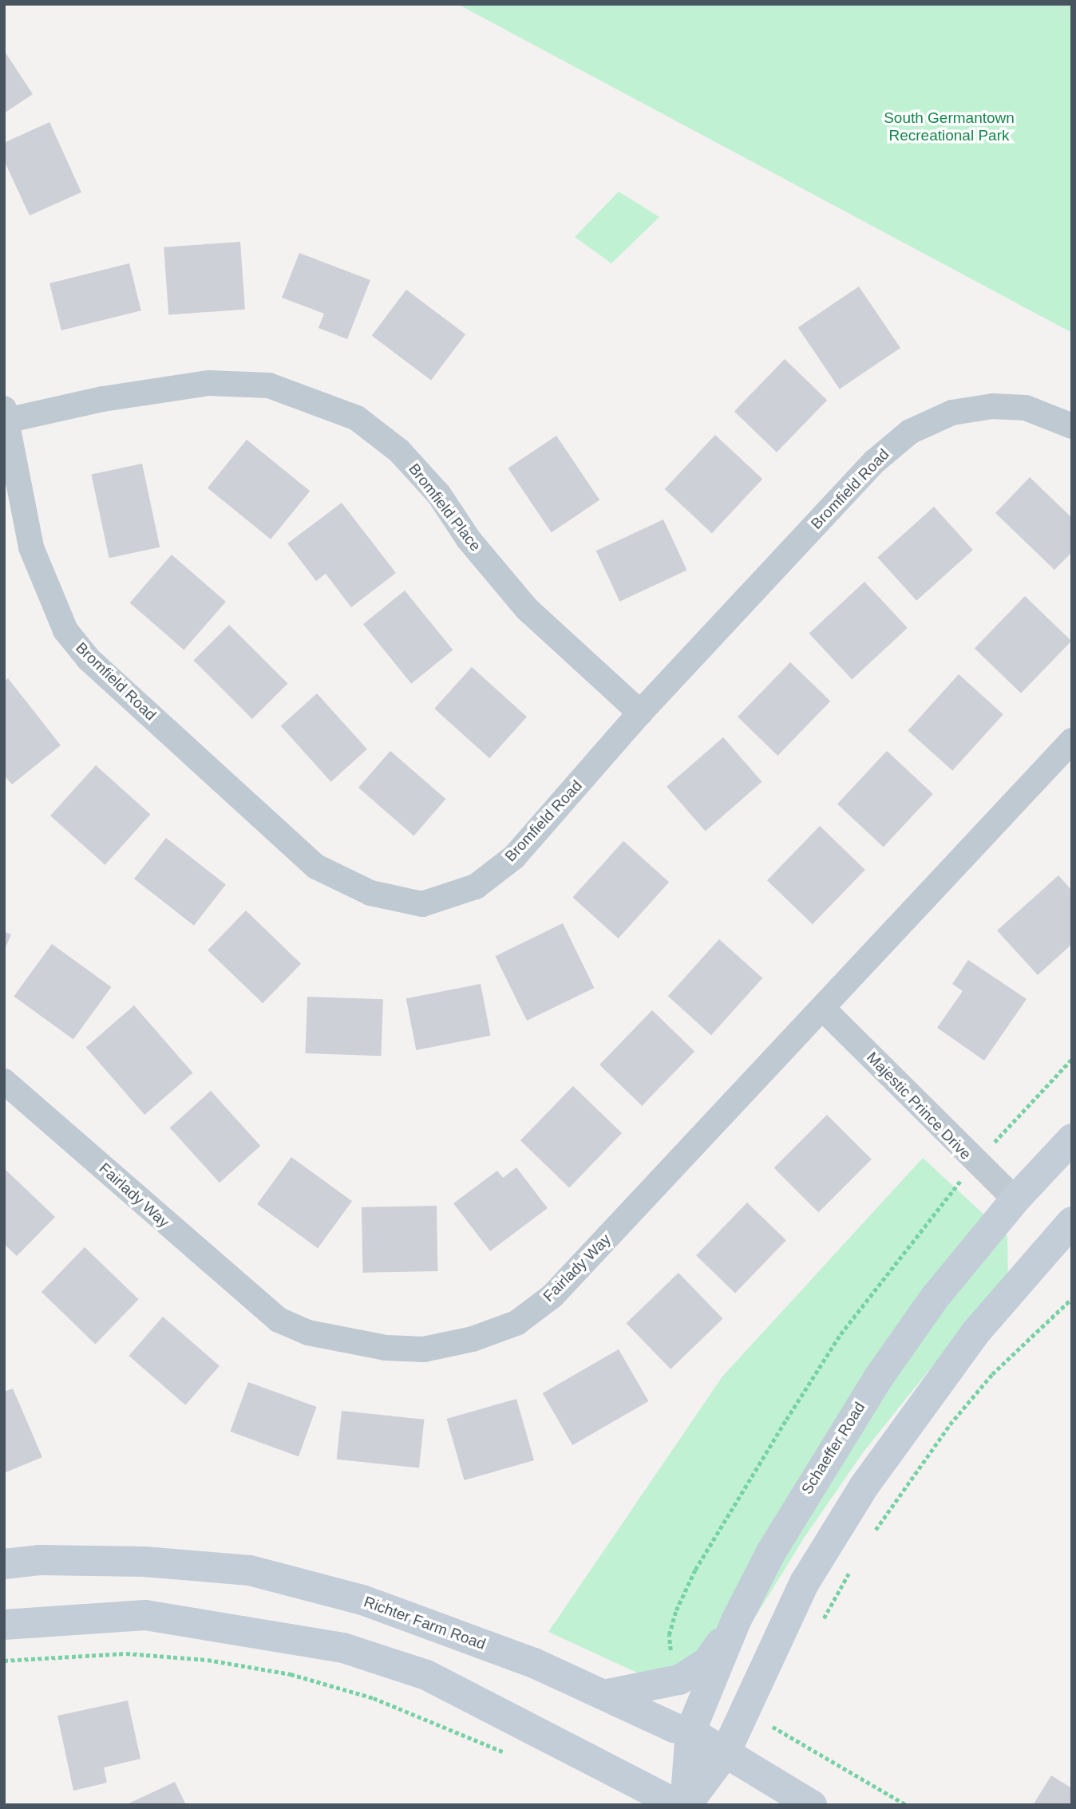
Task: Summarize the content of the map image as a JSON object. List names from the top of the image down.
{
  "streets": {
    "main road": ["Schaeffer Road", "Richter Farm Road"],
    "street": [
      "Bromfield Road",
      "Bromfield Place",
      "Majestic Prince Drive",
      "Fairlady Way"
    ]
  },
  "crossings": [
    ["Bromfield Road", "Bromfield Place"],
    ["Majestic Prince Drive", "Fairlady Way"],
    ["Majestic Prince Drive", "Schaeffer Road"],
    ["Schaeffer Road", "Richter Farm Road"]
  ],
  "parks": ["South Germantown Recreational Park"]
}
